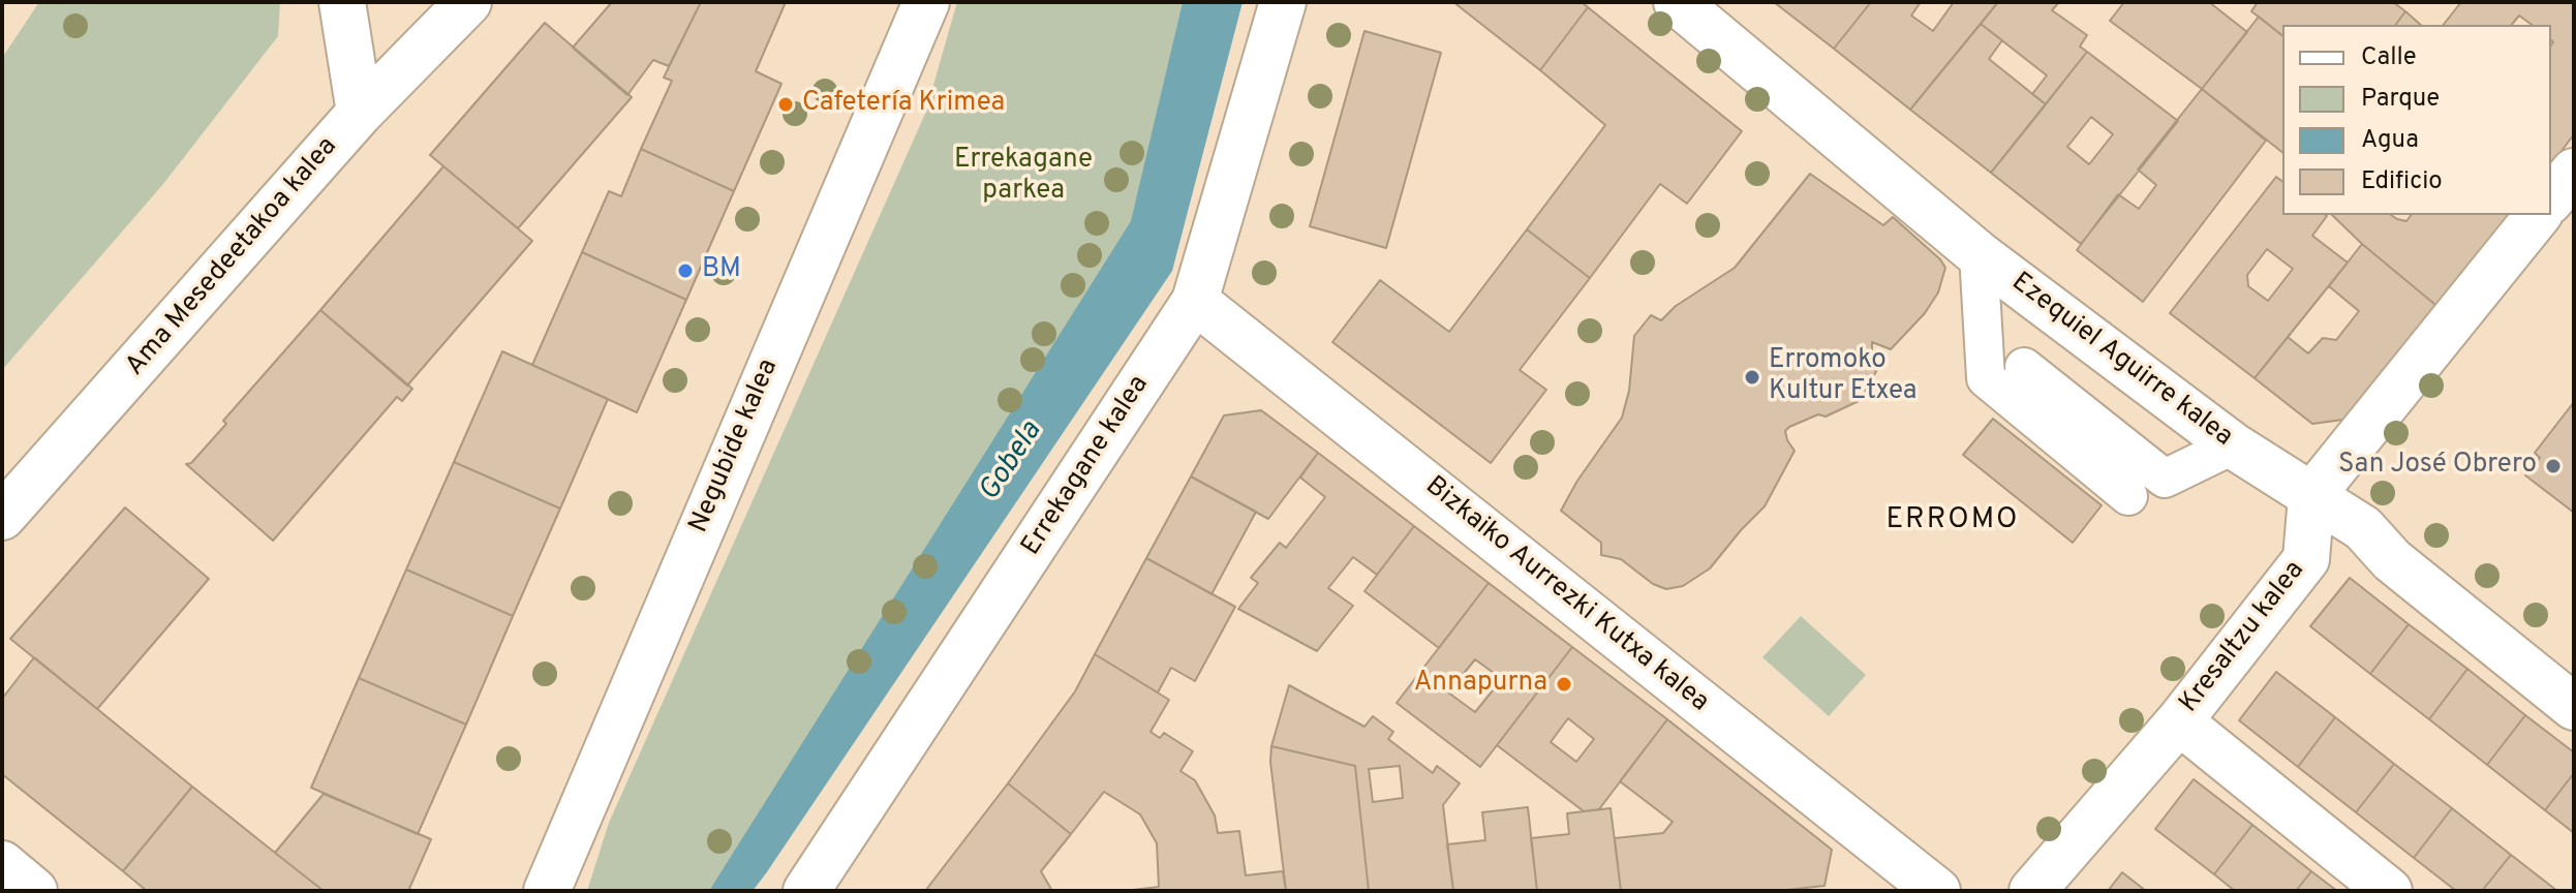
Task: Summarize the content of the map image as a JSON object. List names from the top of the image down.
{
  "streets": {
    "street": [
      "Ama Mesedeetakoa kalea",
      "Ezequiel Aguirre kalea",
      "Negubide kalea",
      "Errekagane kalea",
      "Bizkaiko Aurrezki Kutxa kalea",
      "Kresaltzu kalea"
    ]
  },
  "crossings": [
    ["Ezequiel Aguirre kalea", "Kresaltzu kalea"],
    ["Errekagane kalea", "Bizkaiko Aurrezki Kutxa kalea"]
  ],
  "districts": ["ERROMO"],
  "water": ["Gobela"],
  "parks": ["Errekagane parkea"],
  "places": [
    "Cafetería Krimea",
    "BM",
    "Erromoko Kultur Etxea",
    "San José Obrero",
    "Annapurna"
  ],
  "legend": [
    "Calle",
    "Parque",
    "Agua",
    "Edificio"
  ]
}
